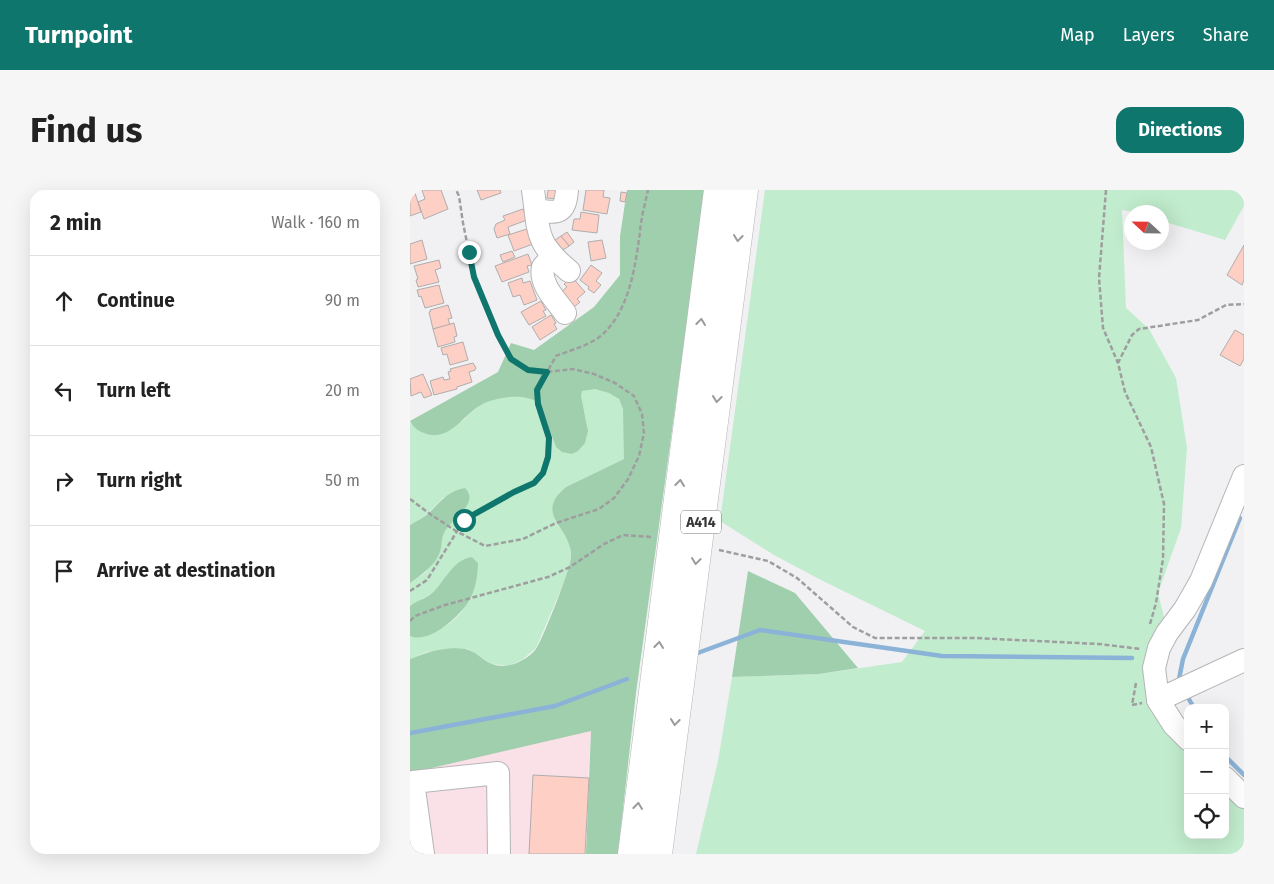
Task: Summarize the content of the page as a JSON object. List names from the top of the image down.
{
  "streets": {
    "highway": ["A414"]
  },
  "north": "left",
  "page": {
    "header": "Turnpoint",
    "nav": ["Map", "Layers", "Share"],
    "buttons": "Directions",
    "title": "Find us",
    "heading": ["2 min", "Walk · 160 m"],
    "list": [
      ["Continue", "90 m"],
      ["Turn left", "20 m"],
      ["Turn right", "50 m"],
      "Arrive at destination"
    ],
    "map_buttons": ["+", "−"]
  }
}
